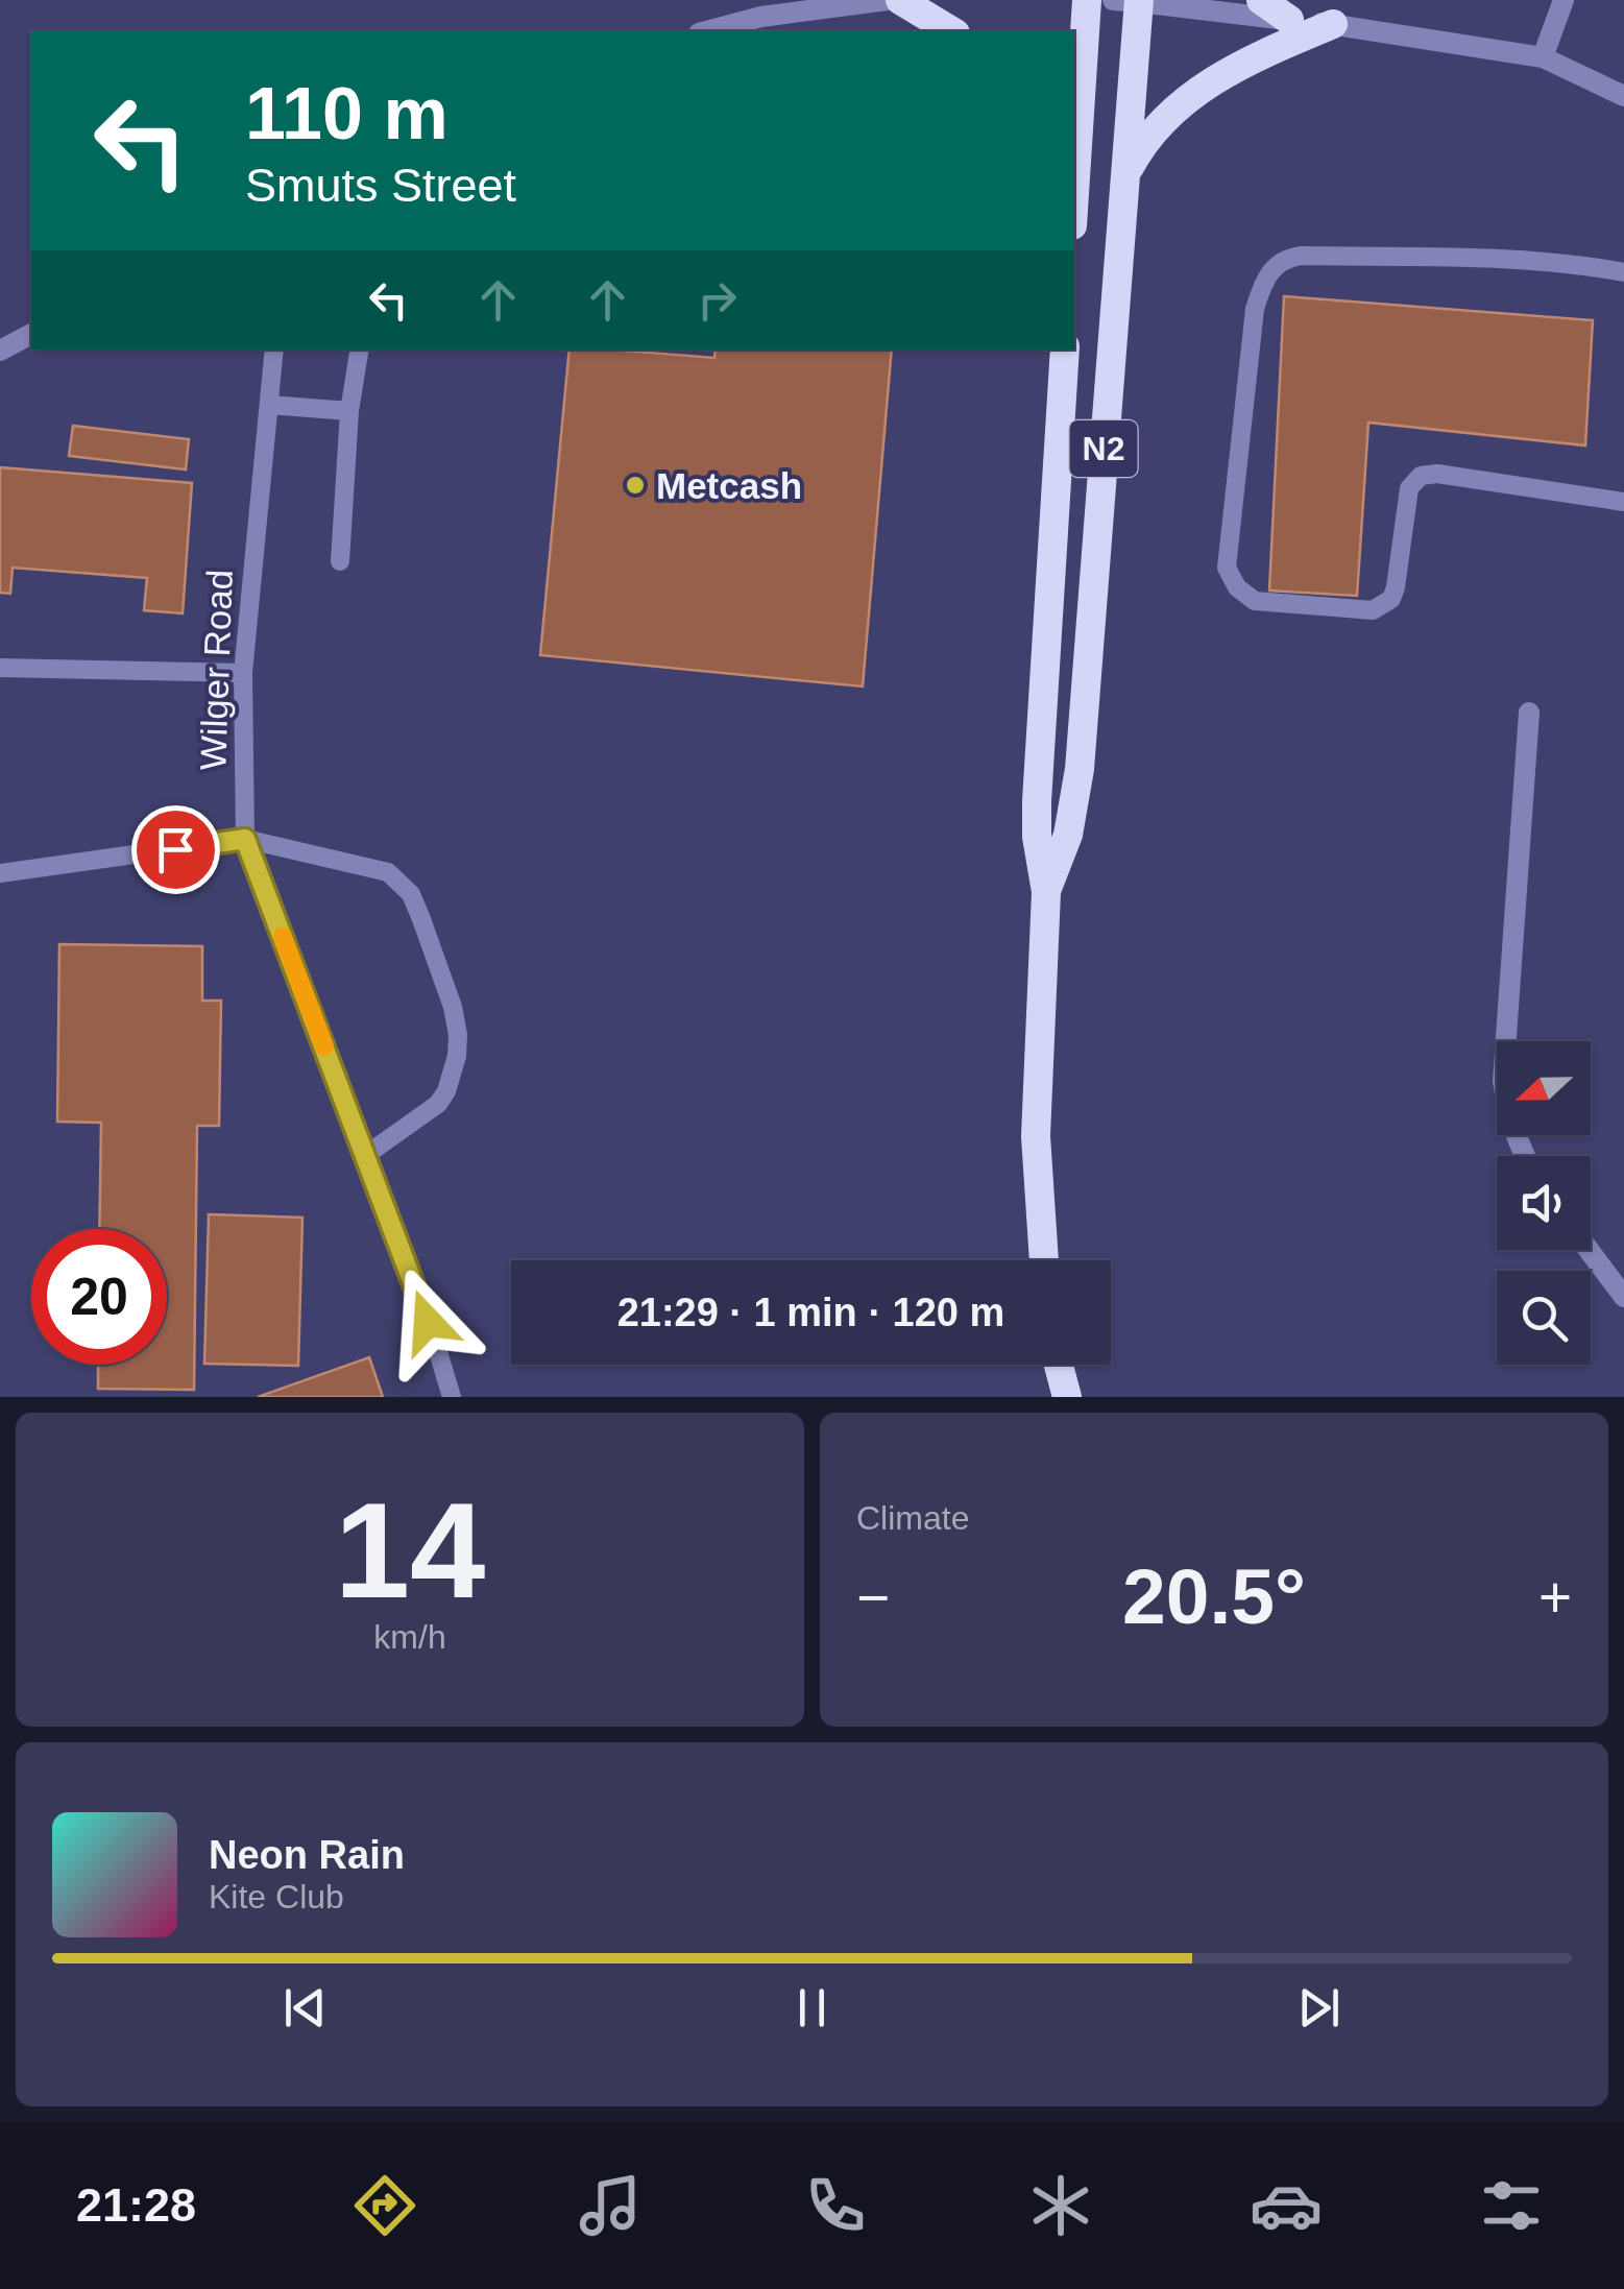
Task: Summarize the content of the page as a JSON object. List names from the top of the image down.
{
  "streets": {
    "highway": ["N2"],
    "lane": ["Wilger Road"]
  },
  "places": ["Metcash"],
  "north": "left",
  "page": {
    "turn": ["110 m", "Smuts Street"],
    "limit": "20",
    "trip": "21:29 · 1 min · 120 m",
    "tile": [
      ["14", "km/h"],
      "Climate"
    ],
    "heat": ["−", "20.5°", "+"],
    "song": ["Neon Rain", "Kite Club"],
    "tabs": "21:28"
  }
}
